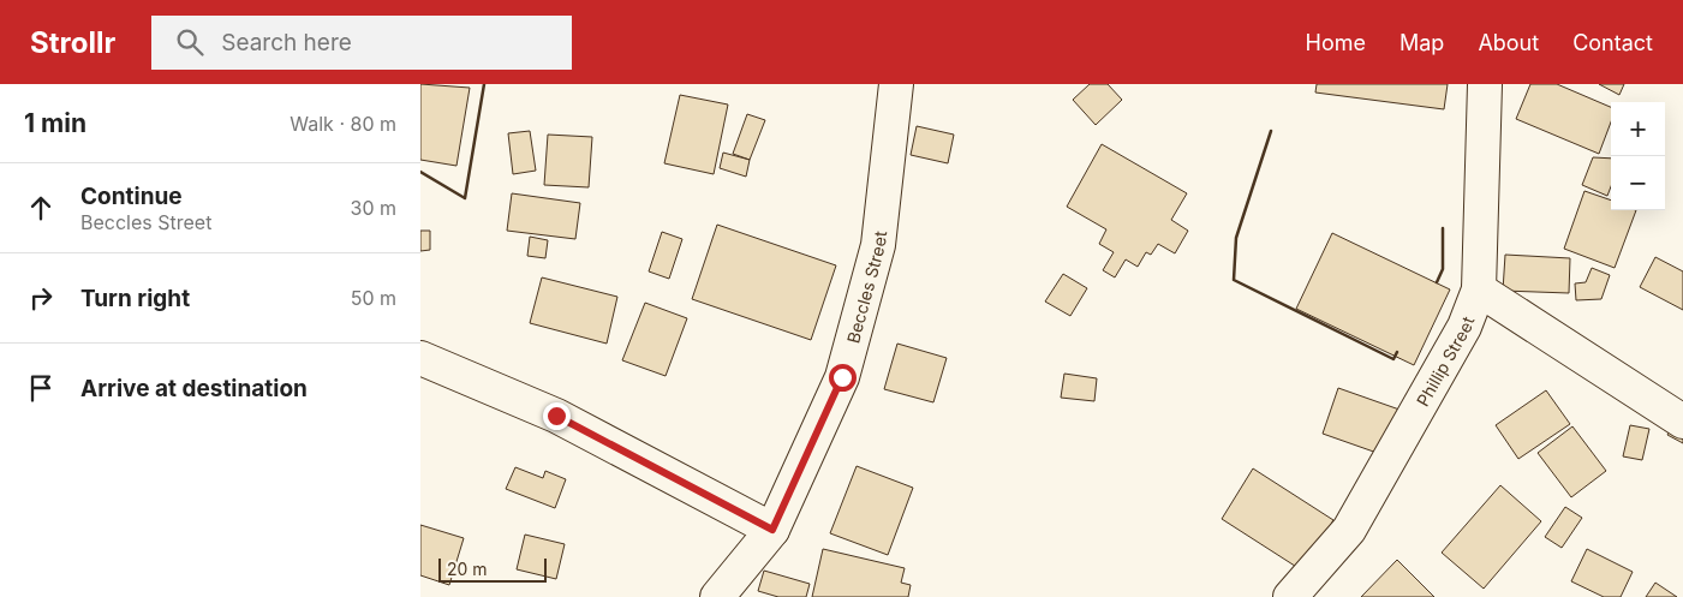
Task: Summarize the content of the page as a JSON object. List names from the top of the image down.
{
  "streets": {
    "street": ["Beccles Street", "Phillip Street"]
  },
  "scale_bar": "20 m",
  "page": {
    "header": "Strollr",
    "search": "Search here",
    "nav": [
      "Home",
      "Map",
      "About",
      "Contact"
    ],
    "heading": ["1 min", "Walk · 80 m"],
    "map_buttons": ["+", "−"],
    "list": [
      ["Continue", "Beccles Street", "30 m"],
      ["Turn right", "50 m"],
      "Arrive at destination"
    ],
    "scale": "20 m"
  }
}
